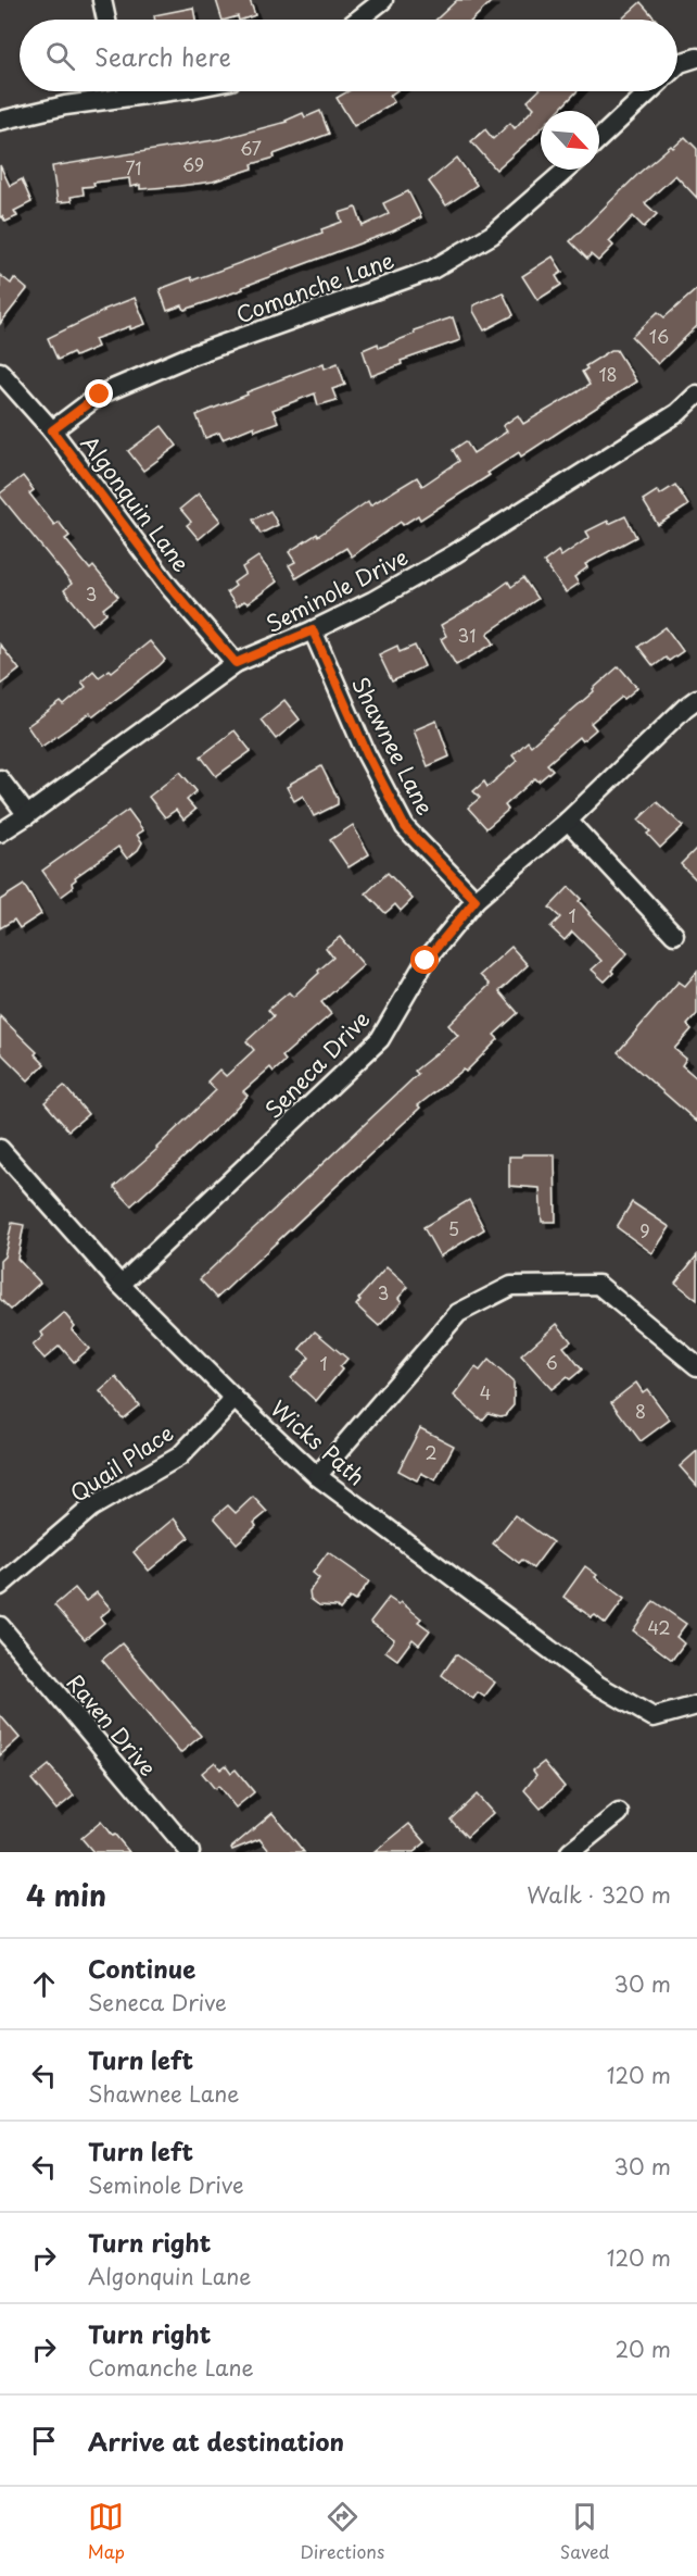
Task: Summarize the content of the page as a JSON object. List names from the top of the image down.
{
  "streets": {
    "street": [
      "Comanche Lane",
      "Algonquin Lane",
      "Seminole Drive",
      "Shawnee Lane",
      "Seneca Drive",
      "Wicks Path",
      "Quail Place",
      "Raven Drive"
    ]
  },
  "crossings": [
    ["Comanche Lane", "Algonquin Lane"],
    ["Algonquin Lane", "Seminole Drive"],
    ["Seminole Drive", "Shawnee Lane"],
    ["Shawnee Lane", "Seneca Drive"],
    ["Seneca Drive", "Wicks Path"],
    ["Wicks Path", "Quail Place"]
  ],
  "house_numbers": [
    "67",
    "69",
    "71",
    "16",
    "18",
    "3",
    "31",
    "1",
    "5",
    "9",
    "3",
    "6",
    "1",
    "4",
    "8",
    "2",
    "42"
  ],
  "north": "bottom right",
  "page": {
    "search": "Search here",
    "heading": ["4 min", "Walk · 320 m"],
    "list": [
      ["Continue", "Seneca Drive", "30 m"],
      ["Turn left", "Shawnee Lane", "120 m"],
      ["Turn left", "Seminole Drive", "30 m"],
      ["Turn right", "Algonquin Lane", "120 m"],
      ["Turn right", "Comanche Lane", "20 m"],
      "Arrive at destination"
    ],
    "nav": ["Map", "Directions", "Saved"]
  }
}
